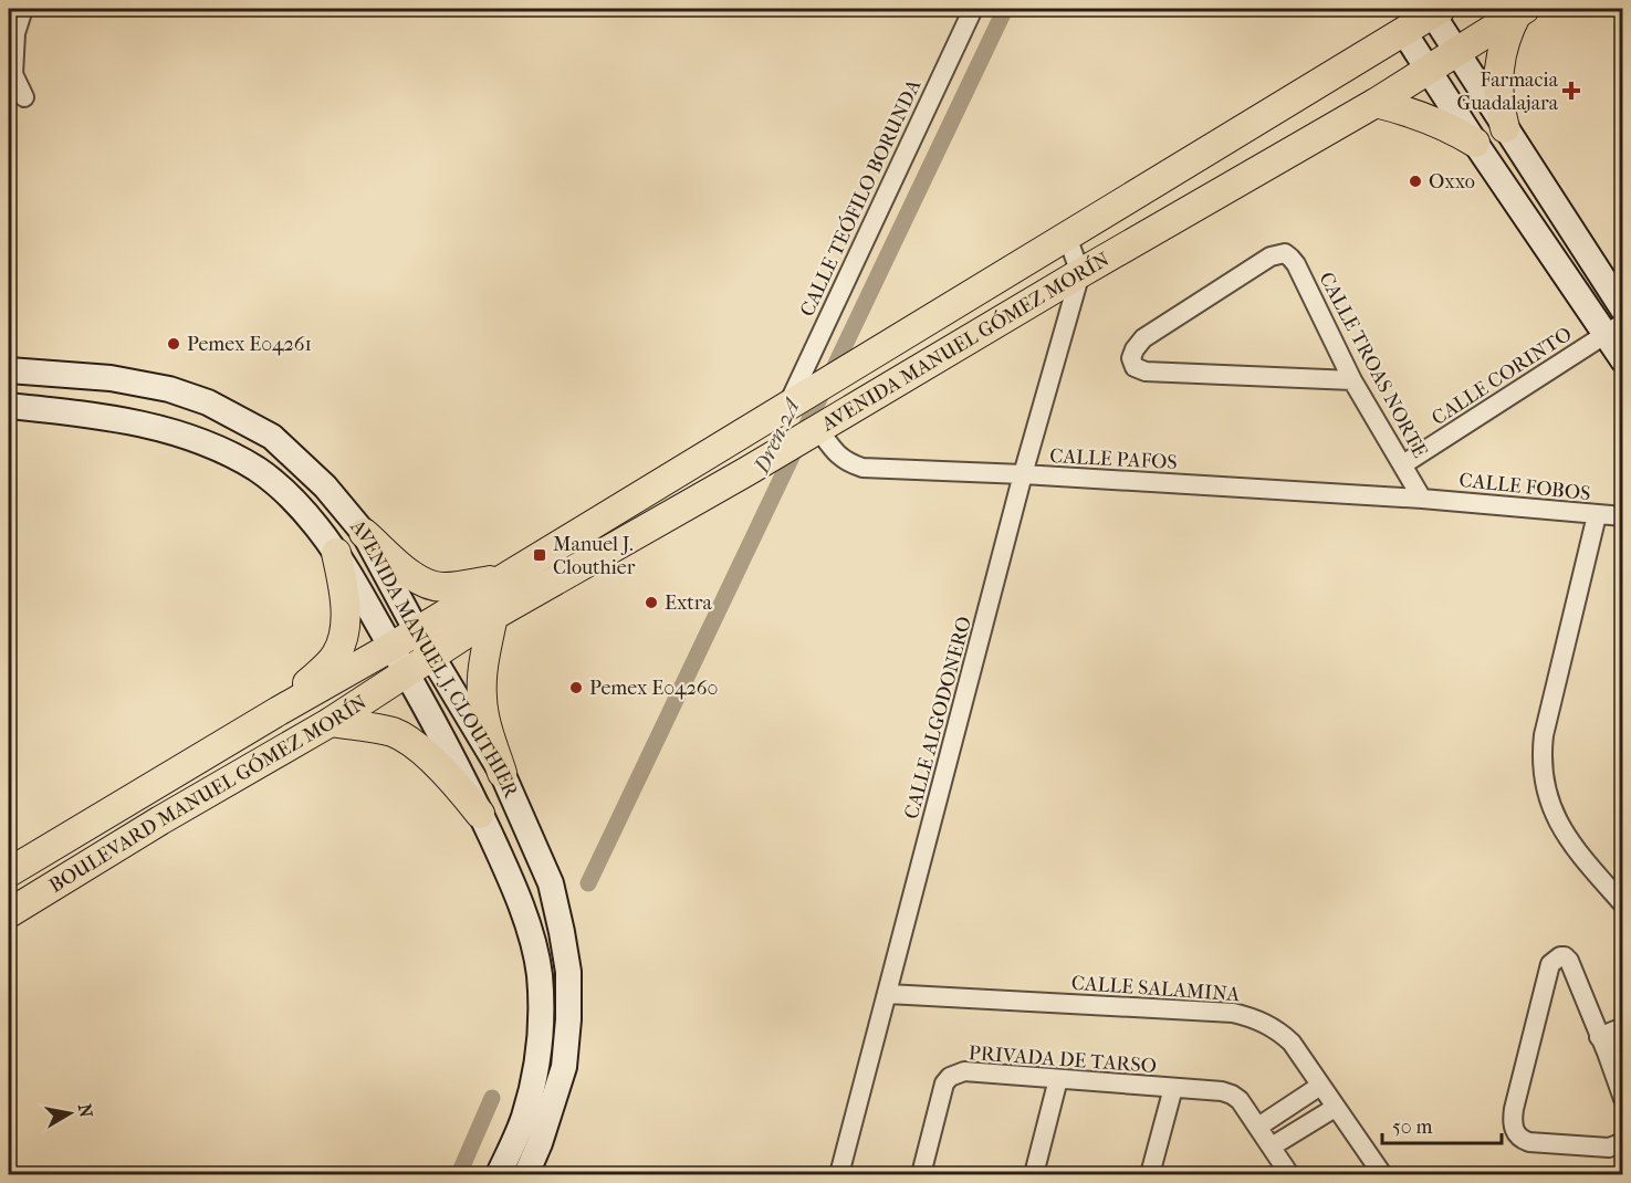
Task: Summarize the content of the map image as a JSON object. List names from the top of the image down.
{
  "streets": {
    "main road": ["AVENIDA MANUEL GÓMEZ MORÍN", "AVENIDA MANUEL J. CLOUTHIER", "BOULEVARD MANUEL GÓMEZ MORÍN"],
    "street": [
      "CALLE TEÓFILO BORUNDA",
      "CALLE TROAS NORTE",
      "CALLE CORINTO",
      "CALLE PAFOS",
      "CALLE FOBOS",
      "CALLE ALGODONERO",
      "CALLE SALAMINA",
      "PRIVADA DE TARSO"
    ]
  },
  "crossings": [
    ["CALLE TEÓFILO BORUNDA", "AVENIDA MANUEL GÓMEZ MORÍN"],
    ["AVENIDA MANUEL GÓMEZ MORÍN", "CALLE PAFOS"],
    ["AVENIDA MANUEL GÓMEZ MORÍN", "AVENIDA MANUEL J. CLOUTHIER"],
    ["AVENIDA MANUEL GÓMEZ MORÍN", "CALLE ALGODONERO"],
    ["AVENIDA MANUEL GÓMEZ MORÍN", "BOULEVARD MANUEL GÓMEZ MORÍN"],
    ["CALLE TROAS NORTE", "CALLE CORINTO"],
    ["CALLE TROAS NORTE", "CALLE PAFOS"],
    ["CALLE TROAS NORTE", "CALLE FOBOS"],
    ["CALLE PAFOS", "CALLE FOBOS"],
    ["CALLE PAFOS", "CALLE ALGODONERO"],
    ["AVENIDA MANUEL J. CLOUTHIER", "BOULEVARD MANUEL GÓMEZ MORÍN"],
    ["CALLE ALGODONERO", "CALLE SALAMINA"]
  ],
  "water": ["Dren 2A"],
  "places": {
    "health": ["Farmacia Guadalajara"],
    "other": [
      "Oxxo",
      "Pemex E04261",
      "Extra",
      "Pemex E04260"
    ],
    "transit": ["Manuel J. Clouthier"]
  },
  "scale_bar": "50 m",
  "north": "right"
}
